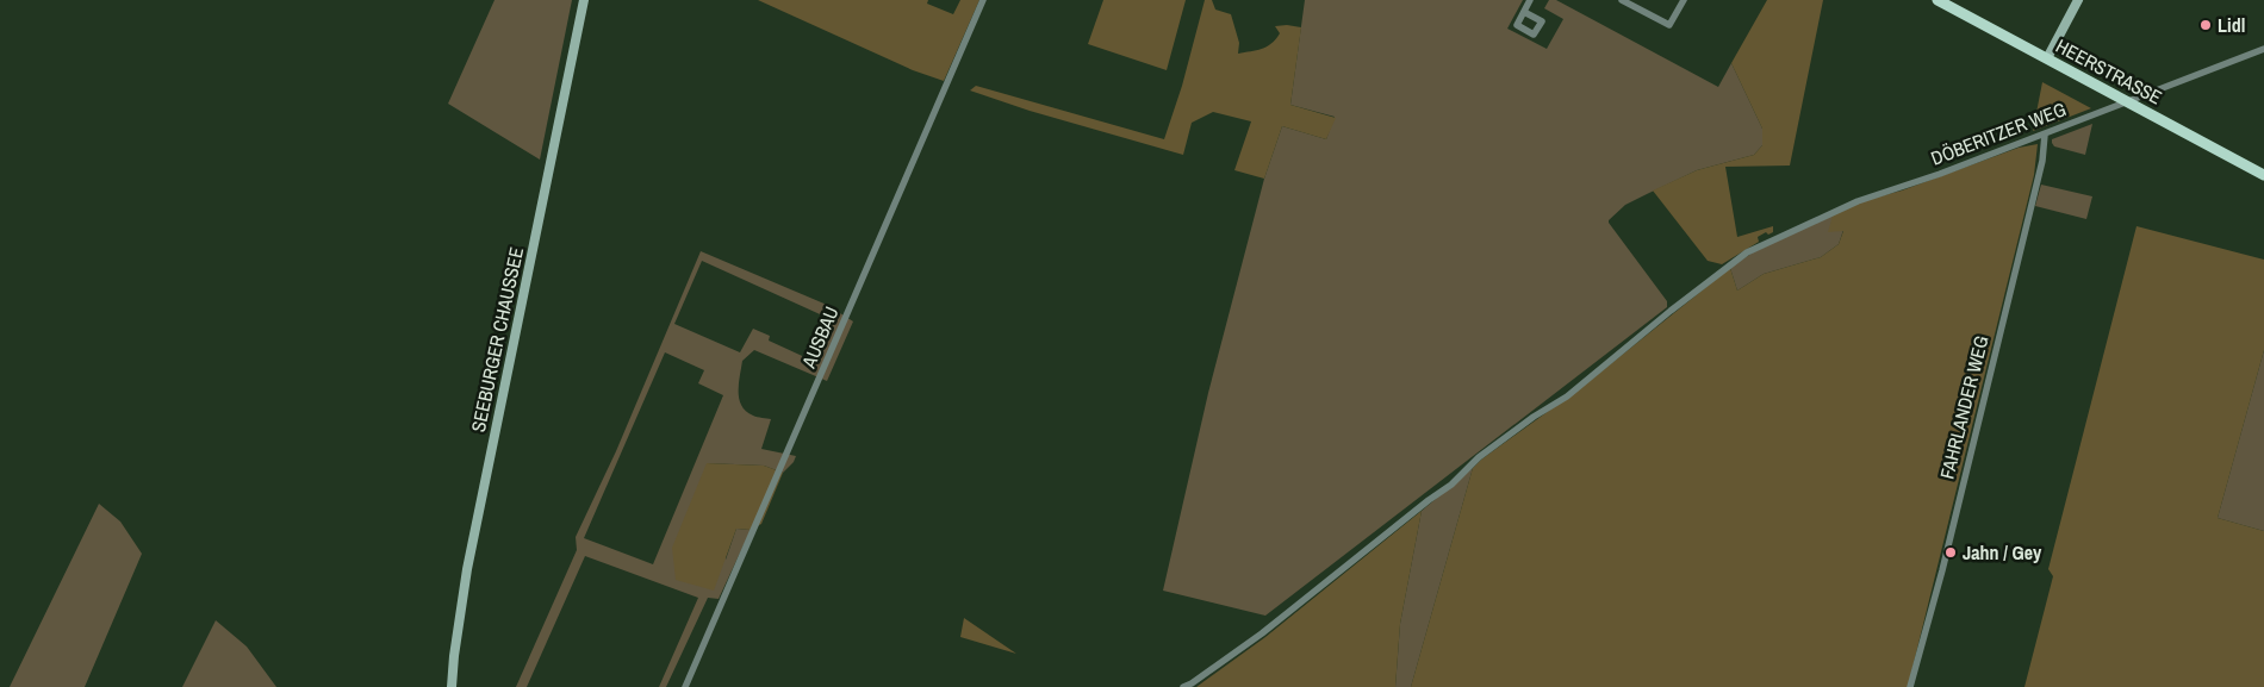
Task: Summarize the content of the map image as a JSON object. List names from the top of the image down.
{
  "streets": {
    "main road": ["HEERSTRASSE", "SEEBURGER CHAUSSEE"],
    "street": ["DÖBERITZER WEG", "AUSBAU", "FAHRLANDER WEG"]
  },
  "crossings": [
    ["HEERSTRASSE", "DÖBERITZER WEG"],
    ["DÖBERITZER WEG", "FAHRLANDER WEG"]
  ],
  "places": ["Lidl", "Jahn / Gey"]
}
